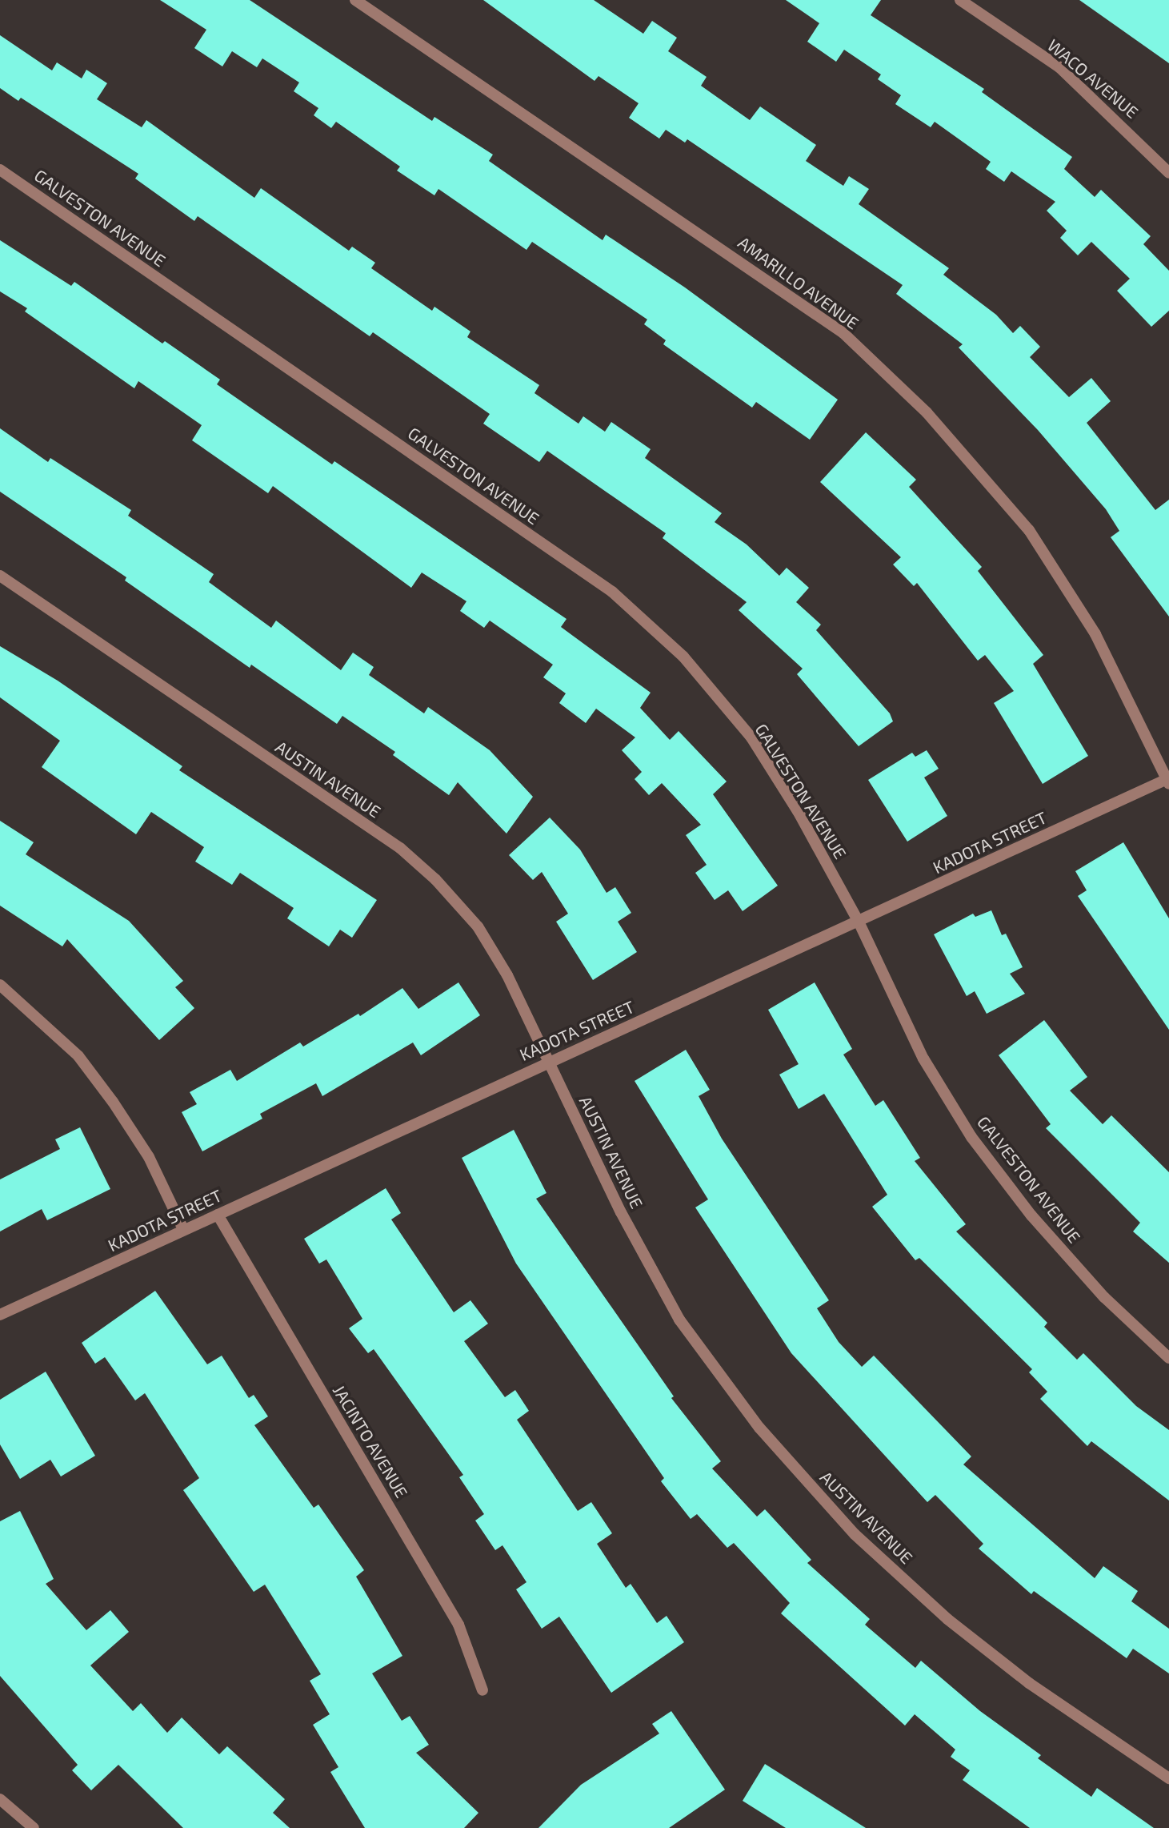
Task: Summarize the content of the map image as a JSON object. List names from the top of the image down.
{
  "streets": {
    "street": [
      "WACO AVENUE",
      "GALVESTON AVENUE",
      "AMARILLO AVENUE",
      "AUSTIN AVENUE",
      "KADOTA STREET",
      "JACINTO AVENUE"
    ]
  },
  "crossings": [
    ["GALVESTON AVENUE", "KADOTA STREET"],
    ["AMARILLO AVENUE", "KADOTA STREET"],
    ["AUSTIN AVENUE", "KADOTA STREET"],
    ["KADOTA STREET", "JACINTO AVENUE"]
  ]
}
